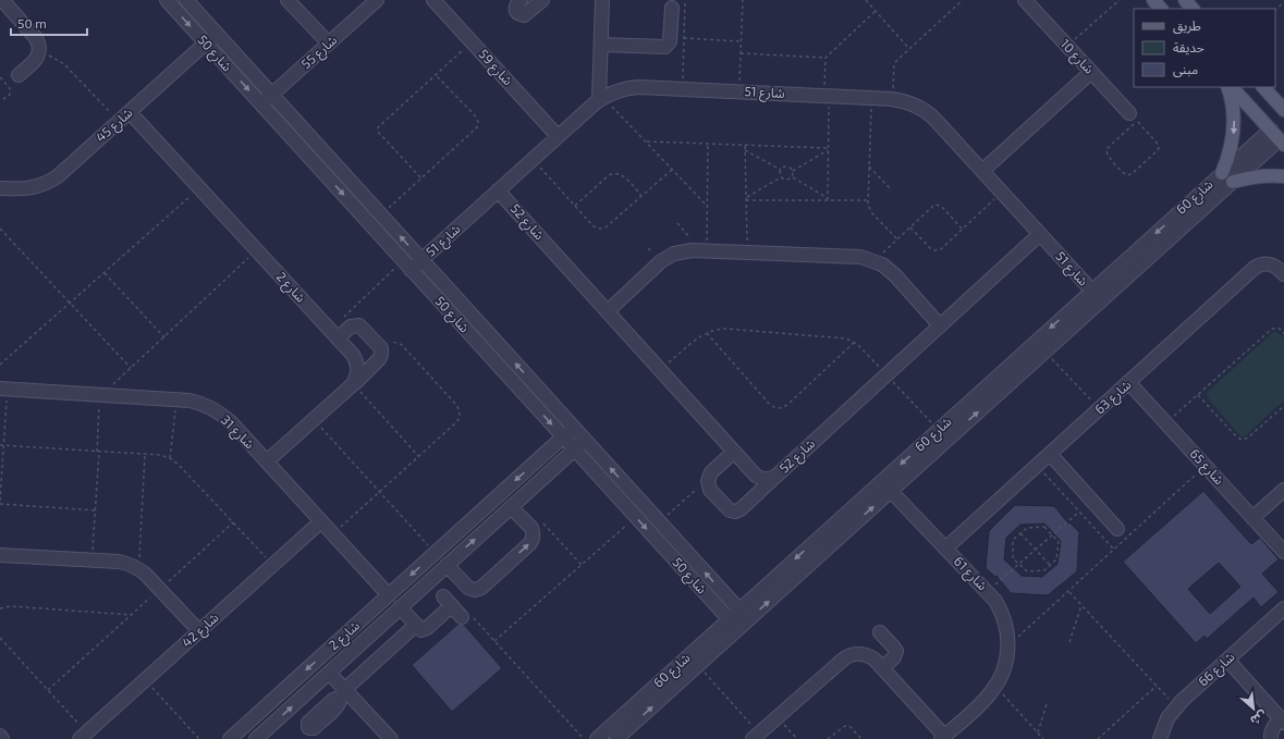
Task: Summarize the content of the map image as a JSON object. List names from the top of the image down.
{
  "streets": {
    "street": [
      "شارع 55",
      "شارع 50",
      "شارع 10",
      "شارع 59",
      "شارع 51",
      "شارع 45",
      "شارع 60",
      "شارع 52",
      "شارع 2",
      "شارع 63",
      "شارع 31",
      "شارع 65",
      "شارع 61",
      "شارع 42",
      "شارع 66"
    ]
  },
  "crossings": [
    ["شارع 55", "شارع 50"],
    ["شارع 50", "شارع 51"],
    ["شارع 50", "شارع 45"],
    ["شارع 50", "شارع 60"],
    ["شارع 50", "شارع 2"],
    ["شارع 59", "شارع 51"],
    ["شارع 51", "شارع 60"],
    ["شارع 51", "شارع 52"],
    ["شارع 45", "شارع 2"],
    ["شارع 60", "شارع 61"],
    ["شارع 2", "شارع 31"],
    ["شارع 63", "شارع 65"],
    ["شارع 63", "شارع 61"],
    ["شارع 31", "شارع 42"]
  ],
  "legend": ["طريق", "حديقة", "مبنى"],
  "scale_bar": "50 m",
  "north": "bottom right"
}
